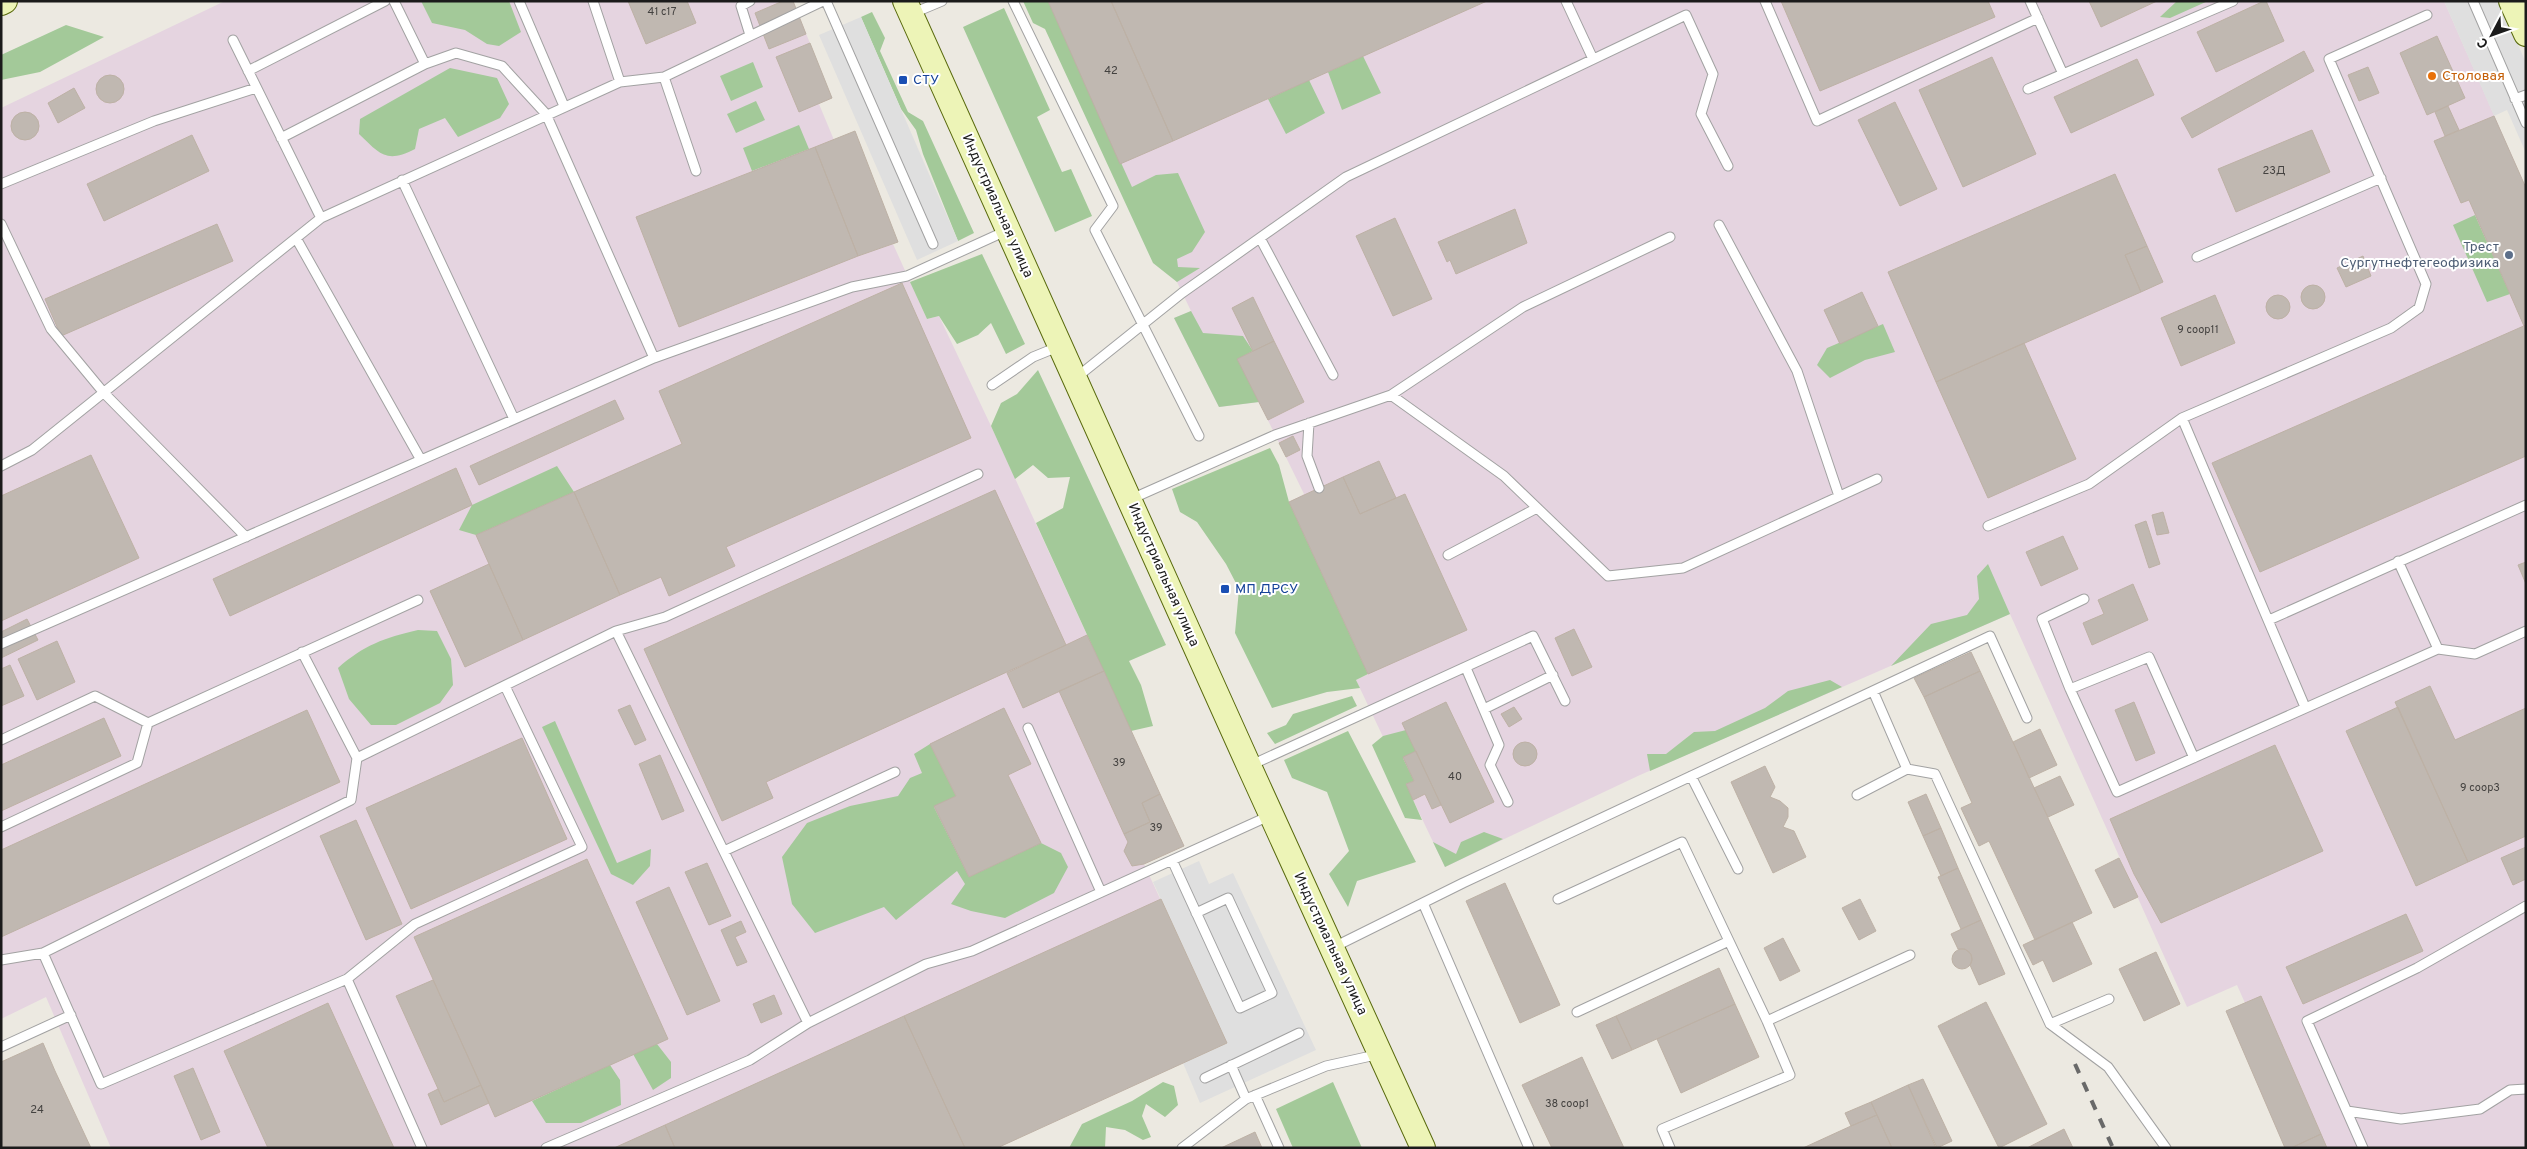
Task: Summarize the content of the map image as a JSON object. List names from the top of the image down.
{
  "streets": {
    "main road": ["Индустриальная улица"]
  },
  "places": {
    "other": ["Столовая", "Трест Сургутнефтегеофизика"],
    "transit": ["СТУ", "МП ДРСУ"]
  },
  "house_numbers": [
    "41 с17",
    "42",
    "23Д",
    "9 соор11",
    "39",
    "40",
    "9 соор3",
    "39",
    "38 соор1",
    "24"
  ],
  "north": "bottom left"
}
